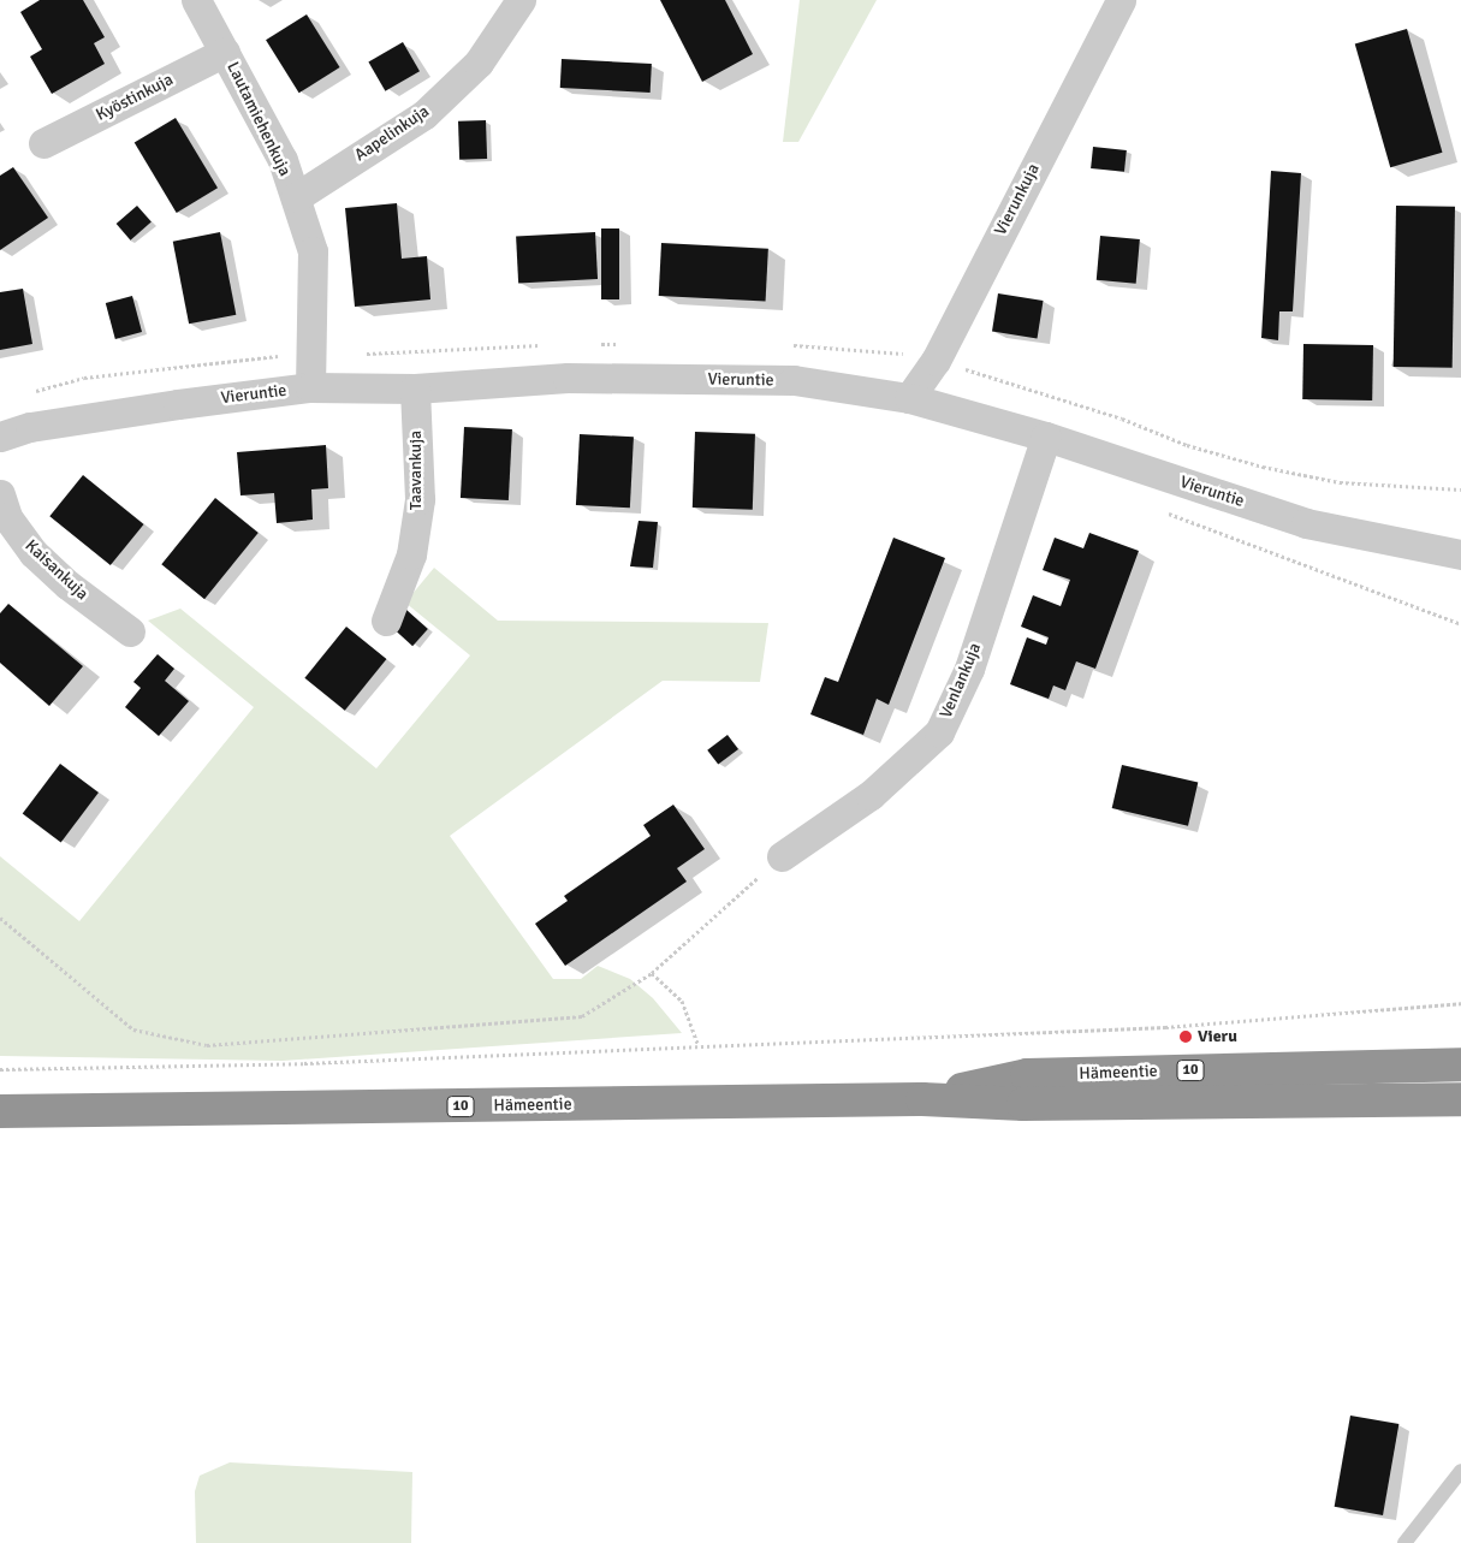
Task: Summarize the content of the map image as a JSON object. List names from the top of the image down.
{
  "streets": {
    "highway": ["10", "Hämeentie"],
    "street": [
      "Kyöstinkuja",
      "Lautamiehenkuja",
      "Aapelinkuja",
      "Vierunkuja",
      "Vieruntie",
      "Taavankuja",
      "Kaisankuja",
      "Venlankuja"
    ]
  },
  "crossings": [
    ["Kyöstinkuja", "Lautamiehenkuja"],
    ["Lautamiehenkuja", "Aapelinkuja"],
    ["Lautamiehenkuja", "Vieruntie"],
    ["Vierunkuja", "Vieruntie"],
    ["Vieruntie", "Taavankuja"],
    ["Vieruntie", "Venlankuja"]
  ],
  "places": ["Vieru"]
}
